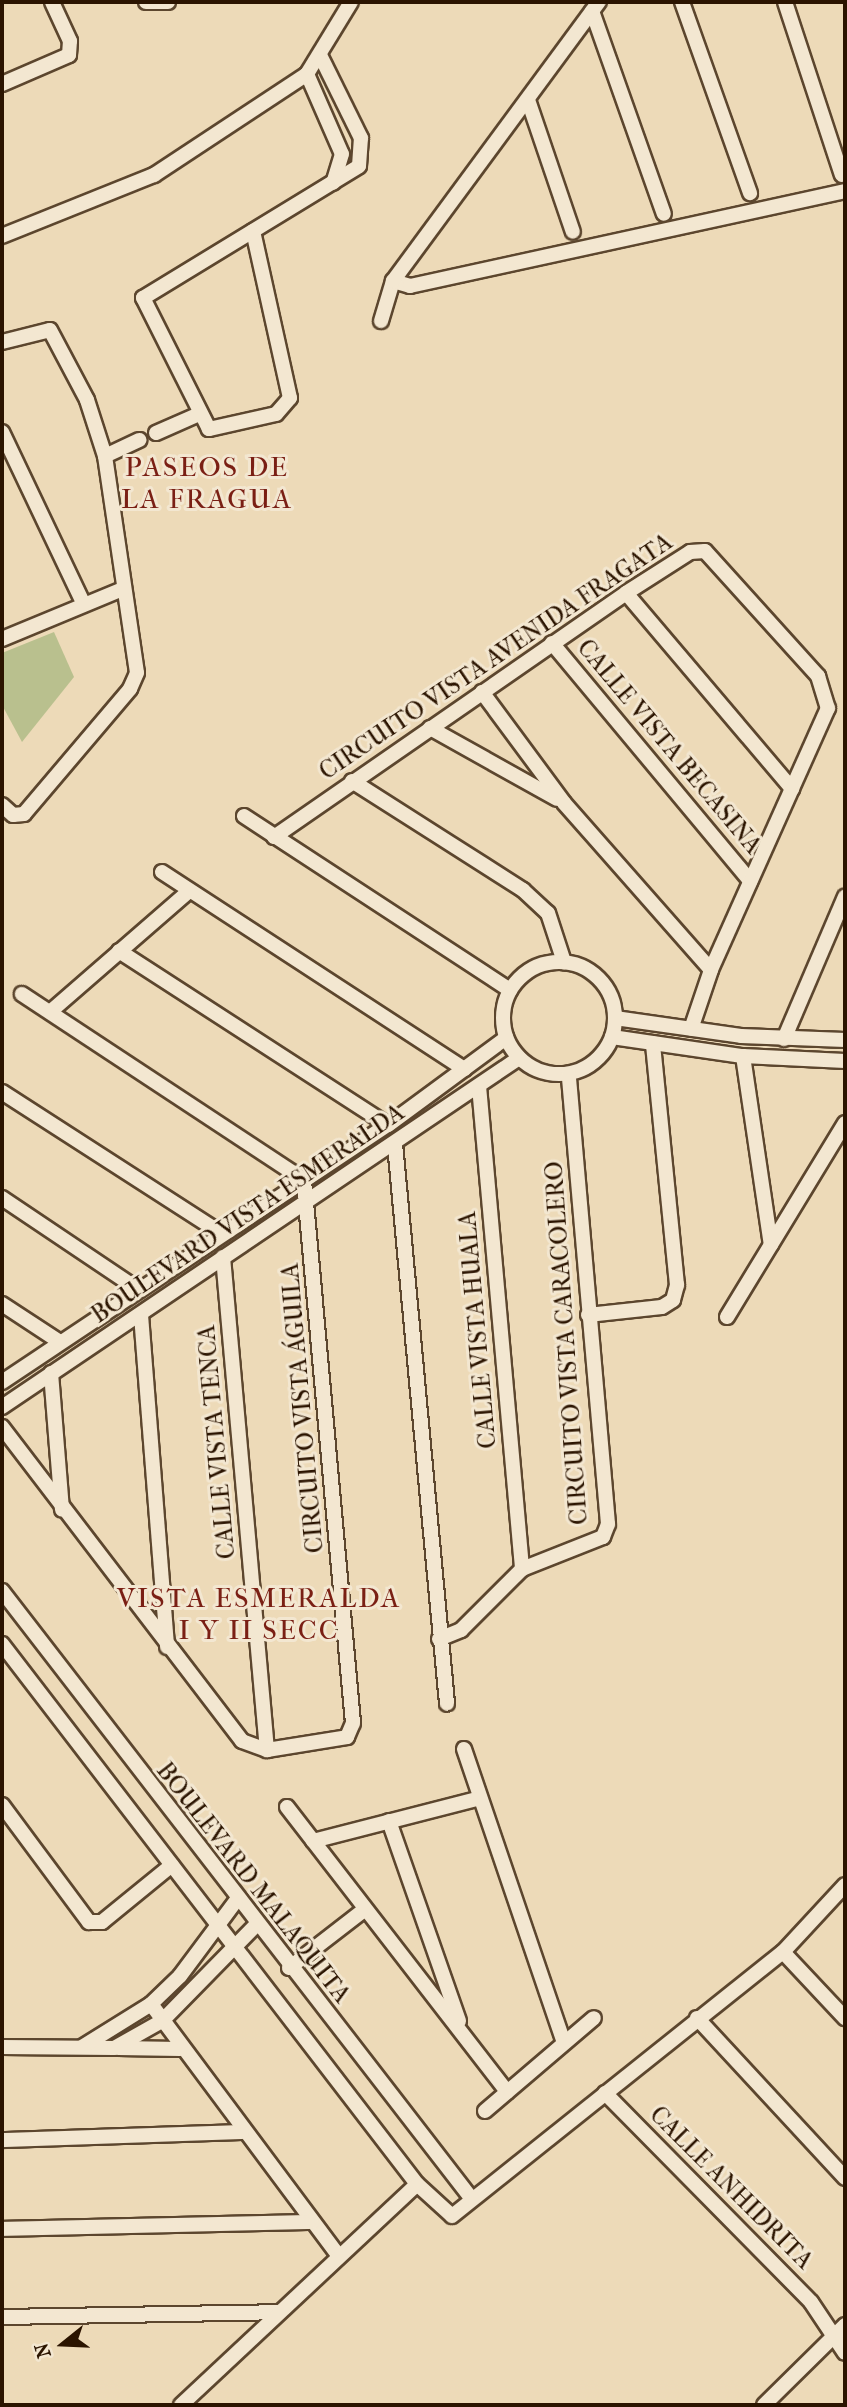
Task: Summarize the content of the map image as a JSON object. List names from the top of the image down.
{
  "streets": {
    "street": [
      "CIRCUITO VISTA AVENIDA FRAGATA",
      "CALLE VISTA BECASINA",
      "BOULEVARD VISTA ESMERALDA",
      "CALLE VISTA HUALA",
      "CIRCUITO VISTA CARACOLERO",
      "CIRCUITO VISTA ÁGUILA",
      "CALLE VISTA TENCA",
      "BOULEVARD MALAQUITA",
      "CALLE ANHIDRITA"
    ]
  },
  "crossings": [
    ["CIRCUITO VISTA AVENIDA FRAGATA", "CALLE VISTA BECASINA"],
    ["BOULEVARD VISTA ESMERALDA", "CALLE VISTA HUALA"],
    ["BOULEVARD VISTA ESMERALDA", "CIRCUITO VISTA CARACOLERO"],
    ["BOULEVARD VISTA ESMERALDA", "CIRCUITO VISTA ÁGUILA"],
    ["BOULEVARD VISTA ESMERALDA", "CALLE VISTA TENCA"],
    ["CALLE VISTA HUALA", "CIRCUITO VISTA CARACOLERO"],
    ["CIRCUITO VISTA ÁGUILA", "CALLE VISTA TENCA"]
  ],
  "districts": ["PASEOS DE LA FRAGUA", "VISTA ESMERALDA I Y II SECC"],
  "north": "left"
}
